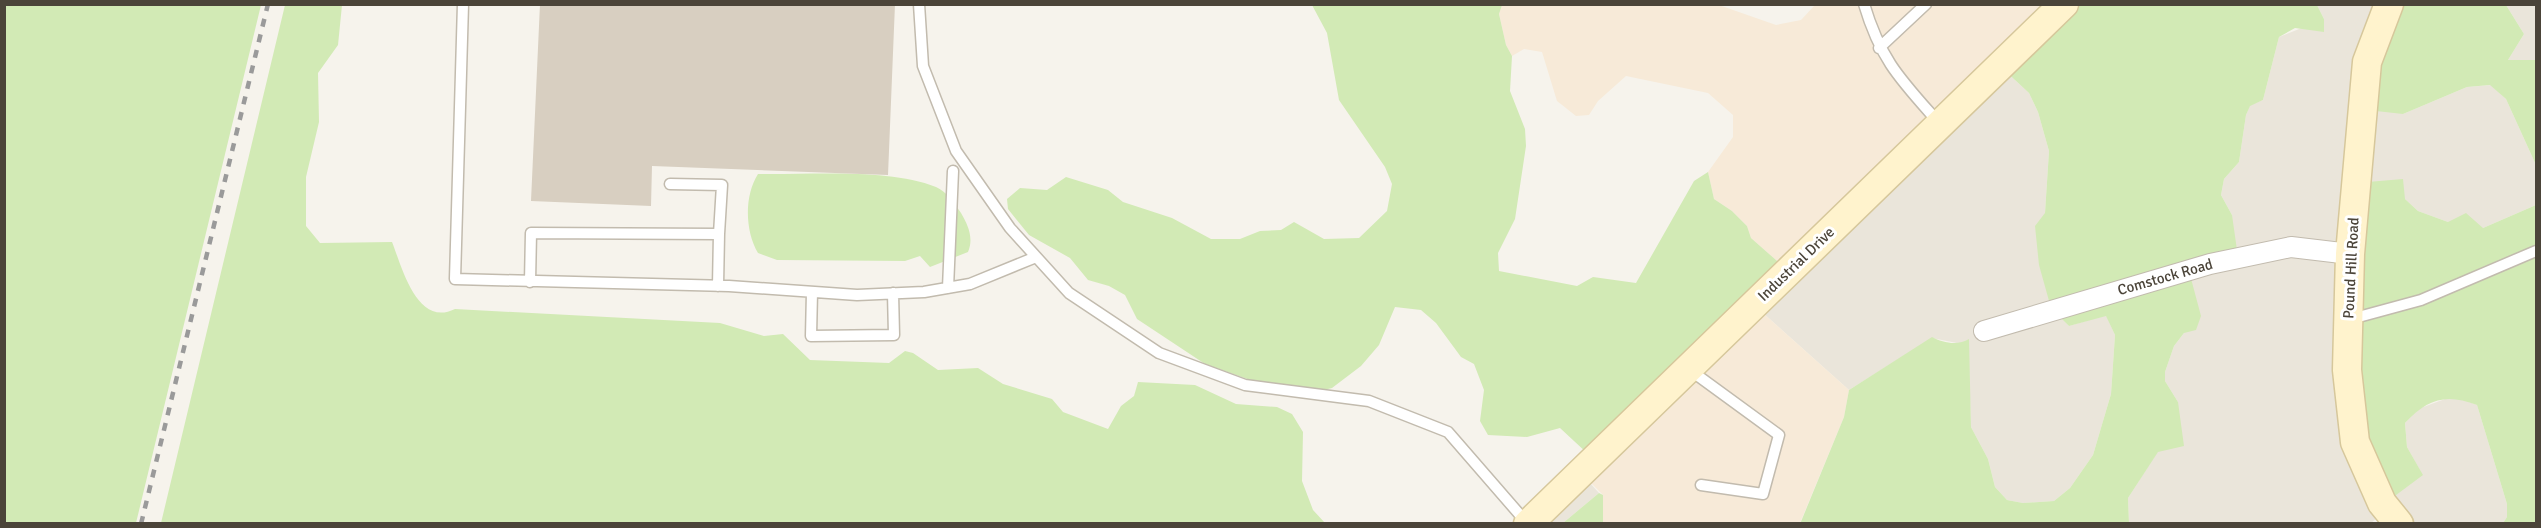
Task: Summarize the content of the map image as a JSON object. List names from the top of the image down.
{
  "streets": {
    "street": ["Industrial Drive", "Pound Hill Road", "Comstock Road"]
  },
  "crossings": [
    ["Pound Hill Road", "Comstock Road"]
  ]
}
